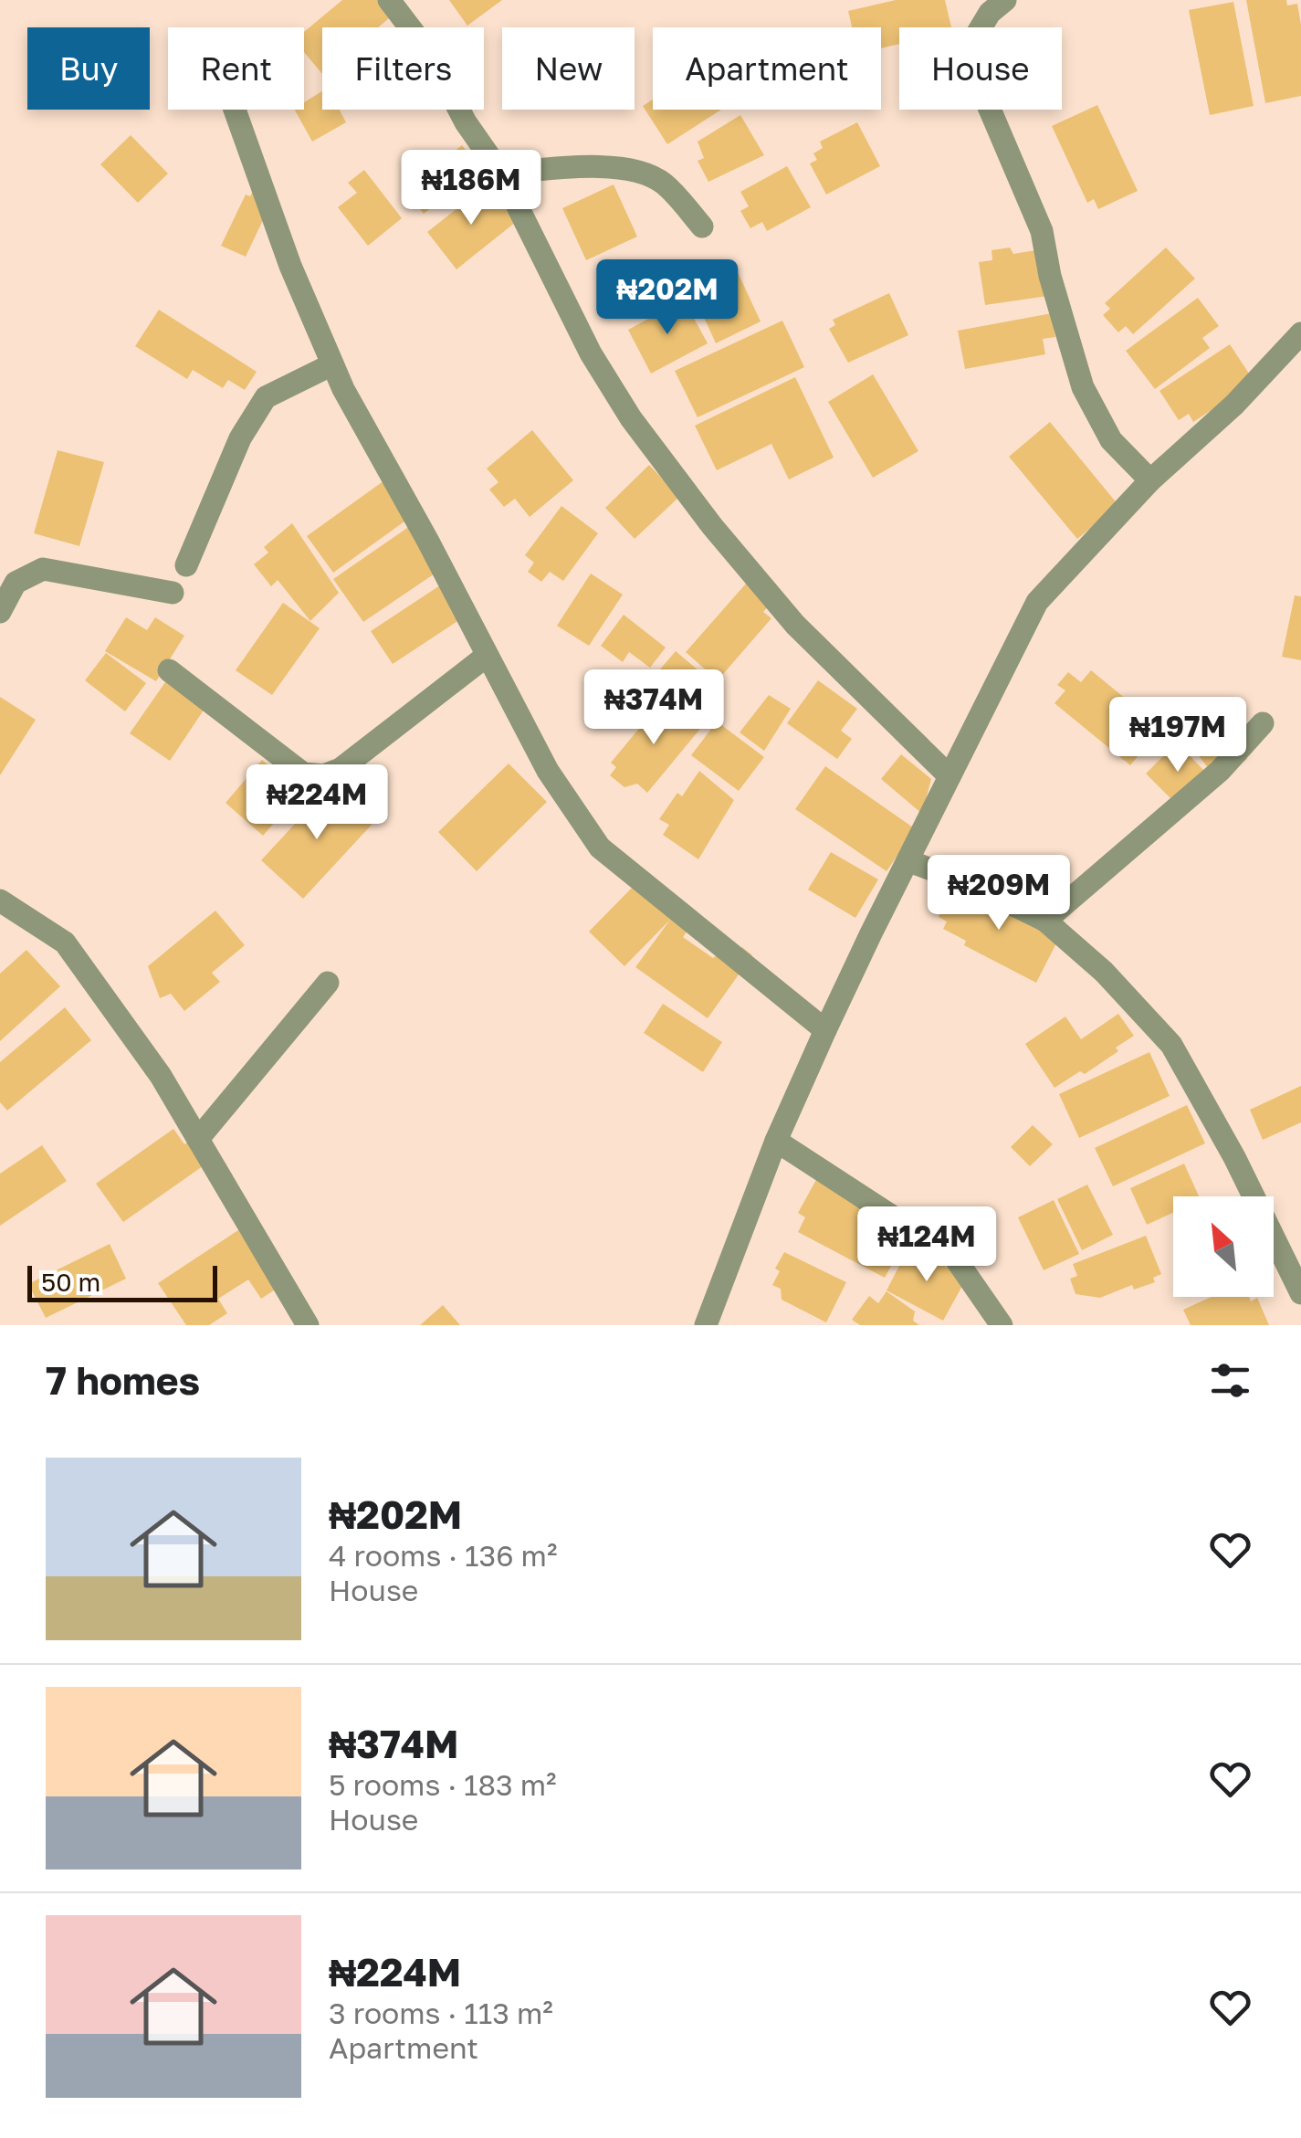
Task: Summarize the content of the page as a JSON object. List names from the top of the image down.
{
  "scale_bar": "50 m",
  "north": "top left",
  "page": {
    "chip": [
      "Buy",
      "Rent",
      "Filters",
      "New",
      "Apartment",
      "House"
    ],
    "price": [
      "₦186M",
      "₦202M",
      "₦374M",
      "₦197M",
      "₦224M",
      "₦209M",
      "₦124M"
    ],
    "scale": "50 m",
    "heading": "7 homes",
    "list": [
      {
        "name": "₦202M",
        "note": "4 rooms · 136 m² · House"
      },
      {
        "name": "₦374M",
        "note": "5 rooms · 183 m² · House"
      },
      {
        "name": "₦224M",
        "note": "3 rooms · 113 m² · Apartment"
      }
    ]
  }
}
